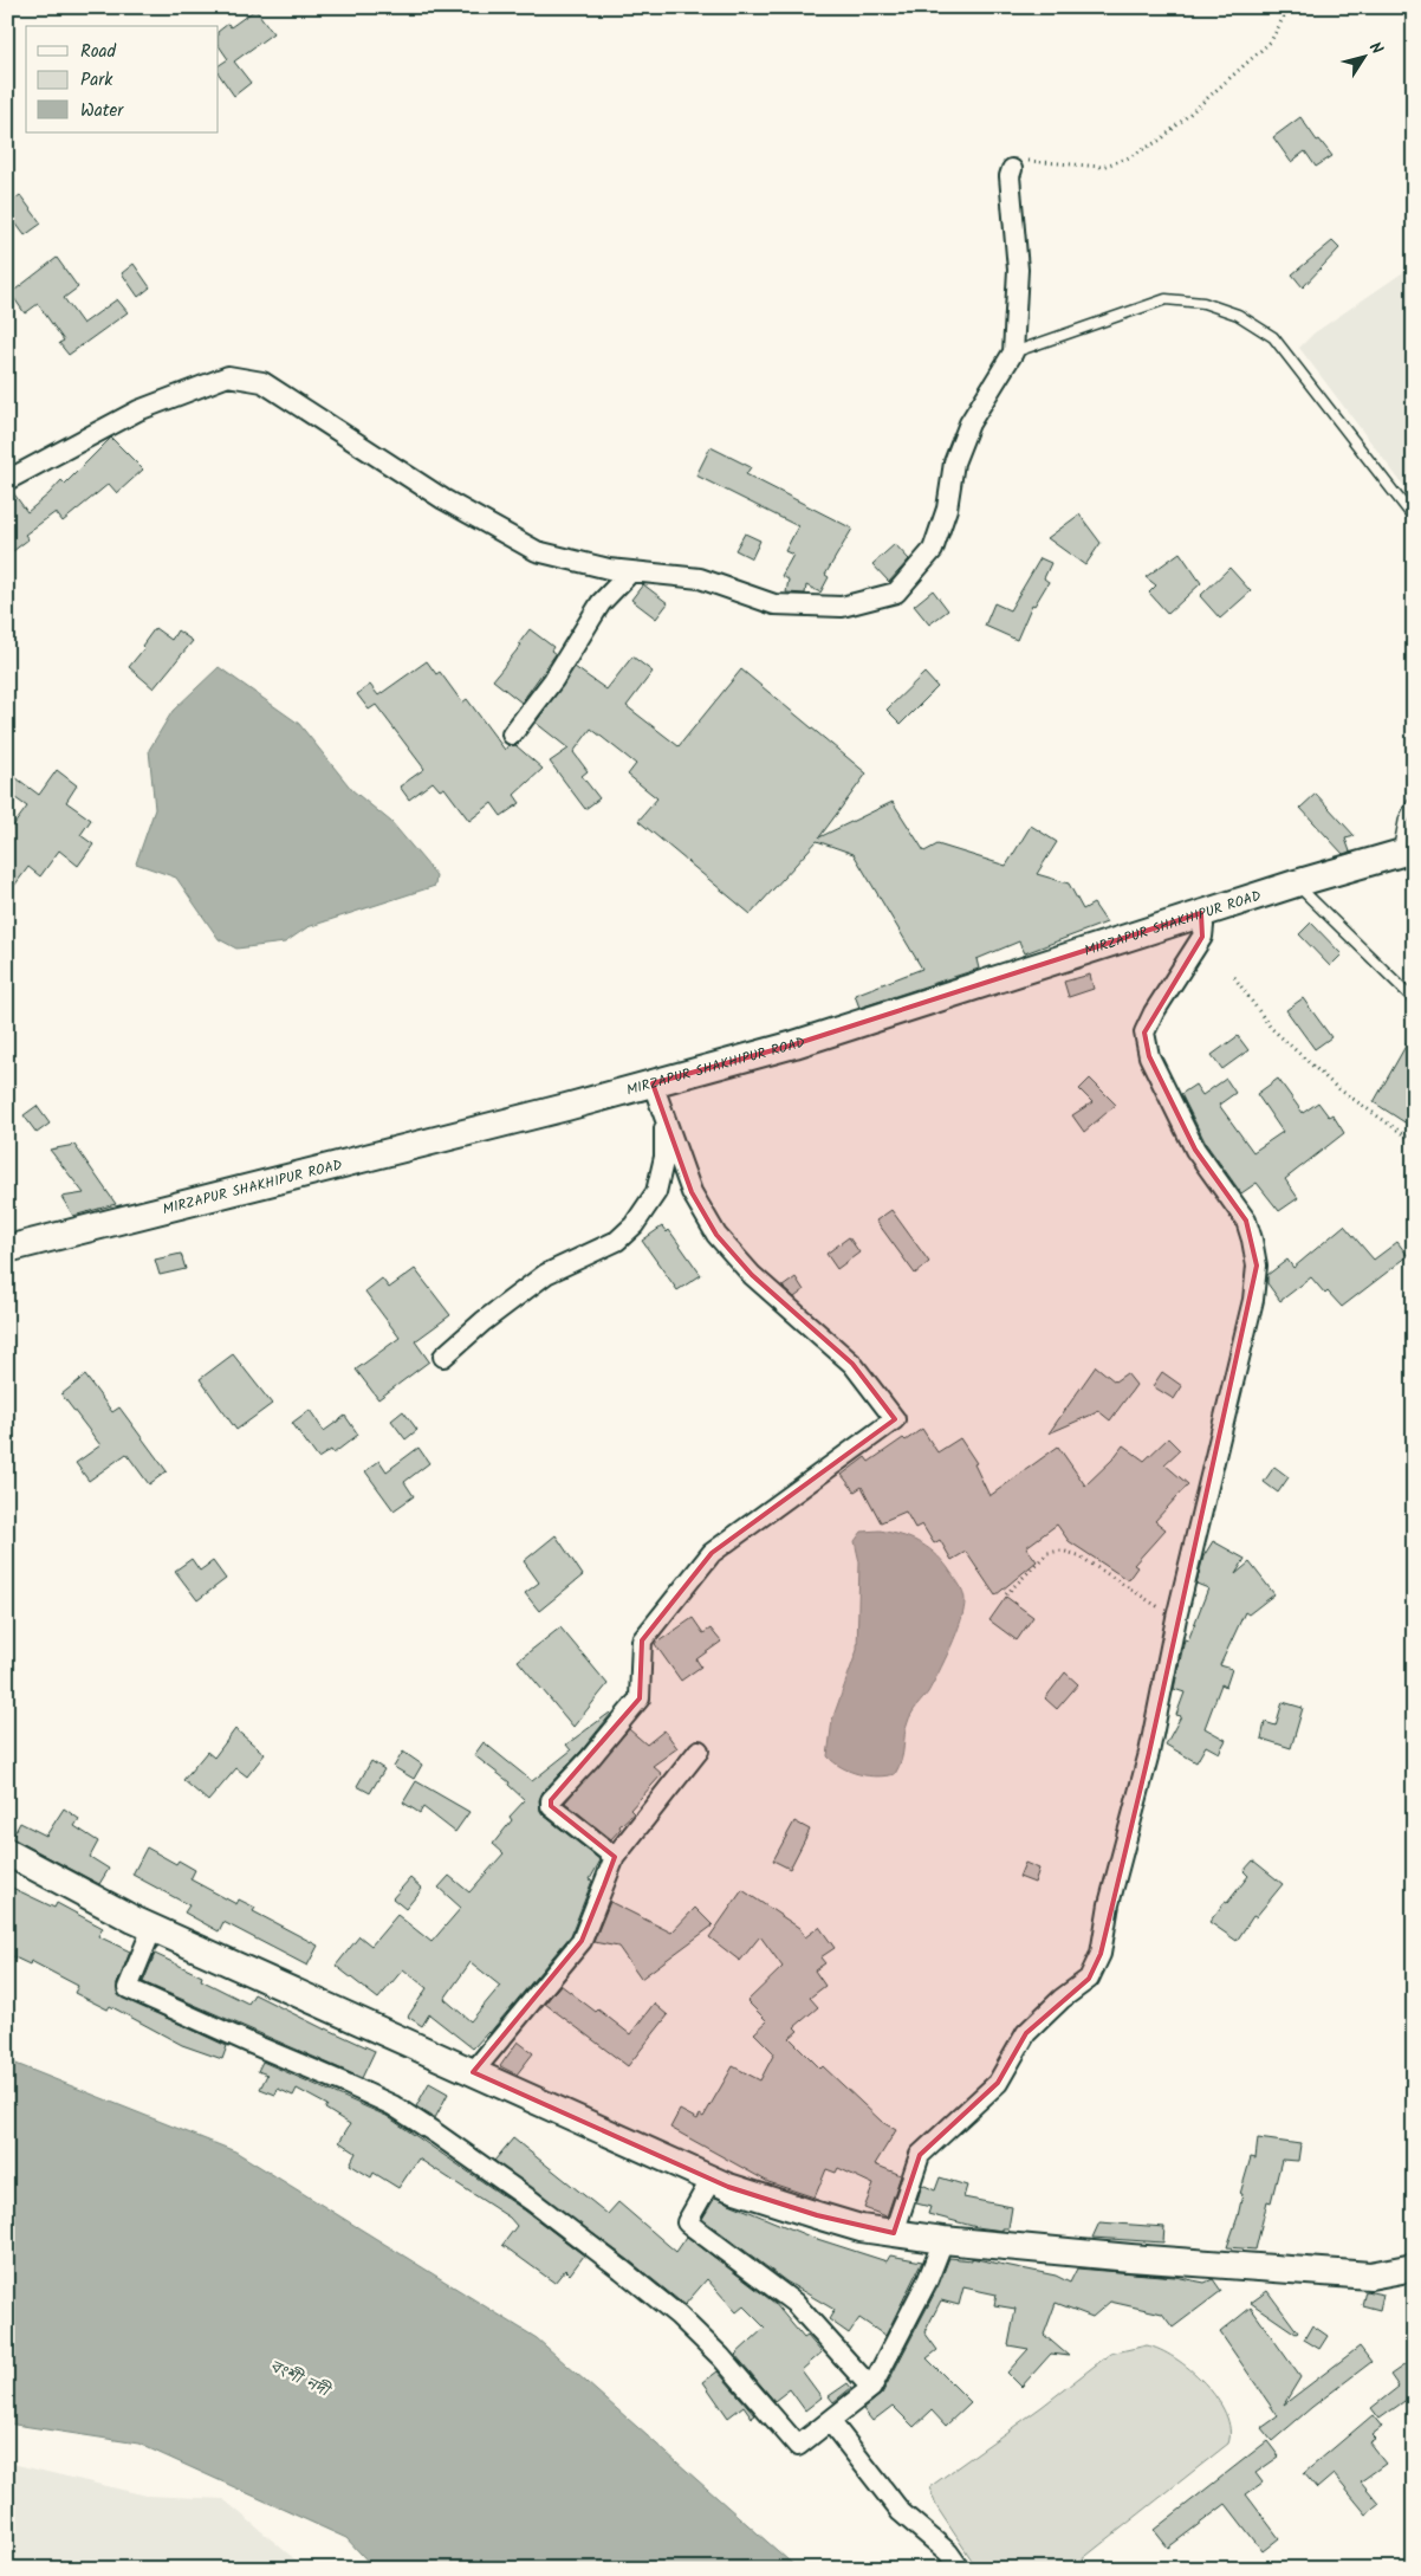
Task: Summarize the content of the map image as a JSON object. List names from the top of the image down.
{
  "streets": {
    "street": ["MIRZAPUR SHAKHIPUR ROAD"]
  },
  "water": ["বংশী নদী"],
  "legend": ["Road", "Park", "Water"],
  "north": "top right"
}
